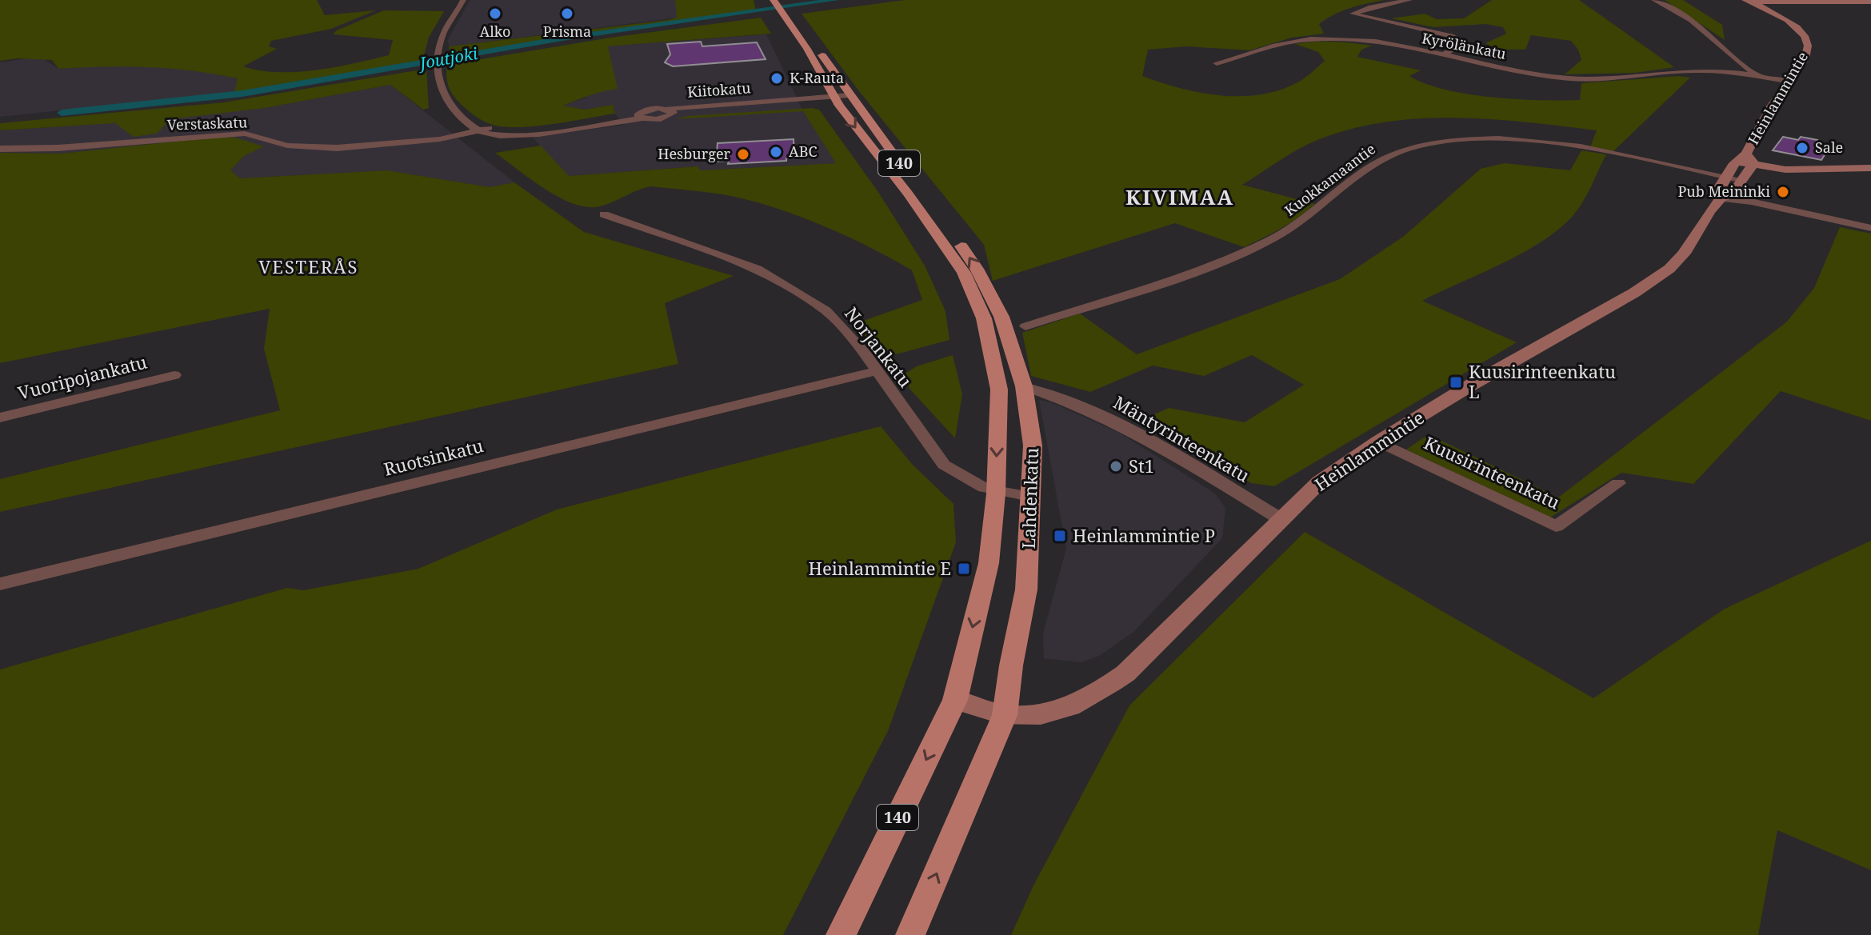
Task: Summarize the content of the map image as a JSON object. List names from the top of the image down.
{
  "streets": {
    "main road": ["140", "Lahdenkatu"],
    "street": [
      "Kyrölänkatu",
      "Kiitokatu",
      "Heinlammintie",
      "Verstaskatu",
      "Kuokkamaantie",
      "Norjankatu",
      "Vuoripojankatu",
      "Mäntyrinteenkatu",
      "Ruotsinkatu",
      "Kuusirinteenkatu"
    ]
  },
  "crossings": [
    ["Kyrölänkatu", "Heinlammintie"],
    ["Kiitokatu", "Verstaskatu"],
    ["Kiitokatu", "Lahdenkatu"],
    ["Heinlammintie", "Kuokkamaantie"],
    ["Heinlammintie", "Mäntyrinteenkatu"],
    ["Heinlammintie", "Kuusirinteenkatu"],
    ["Heinlammintie", "Lahdenkatu"],
    ["Norjankatu", "Ruotsinkatu"],
    ["Norjankatu", "Lahdenkatu"],
    ["Mäntyrinteenkatu", "Lahdenkatu"]
  ],
  "districts": ["KIVIMAA", "VESTERÅS"],
  "water": ["Joutjoki"],
  "places": {
    "other": [
      "Alko",
      "Prisma",
      "K-Rauta",
      "Sale",
      "ABC",
      "Hesburger",
      "Pub Meininki",
      "St1"
    ],
    "transit": ["Kuusirinteenkatu L", "Heinlammintie P", "Heinlammintie E"]
  }
}
